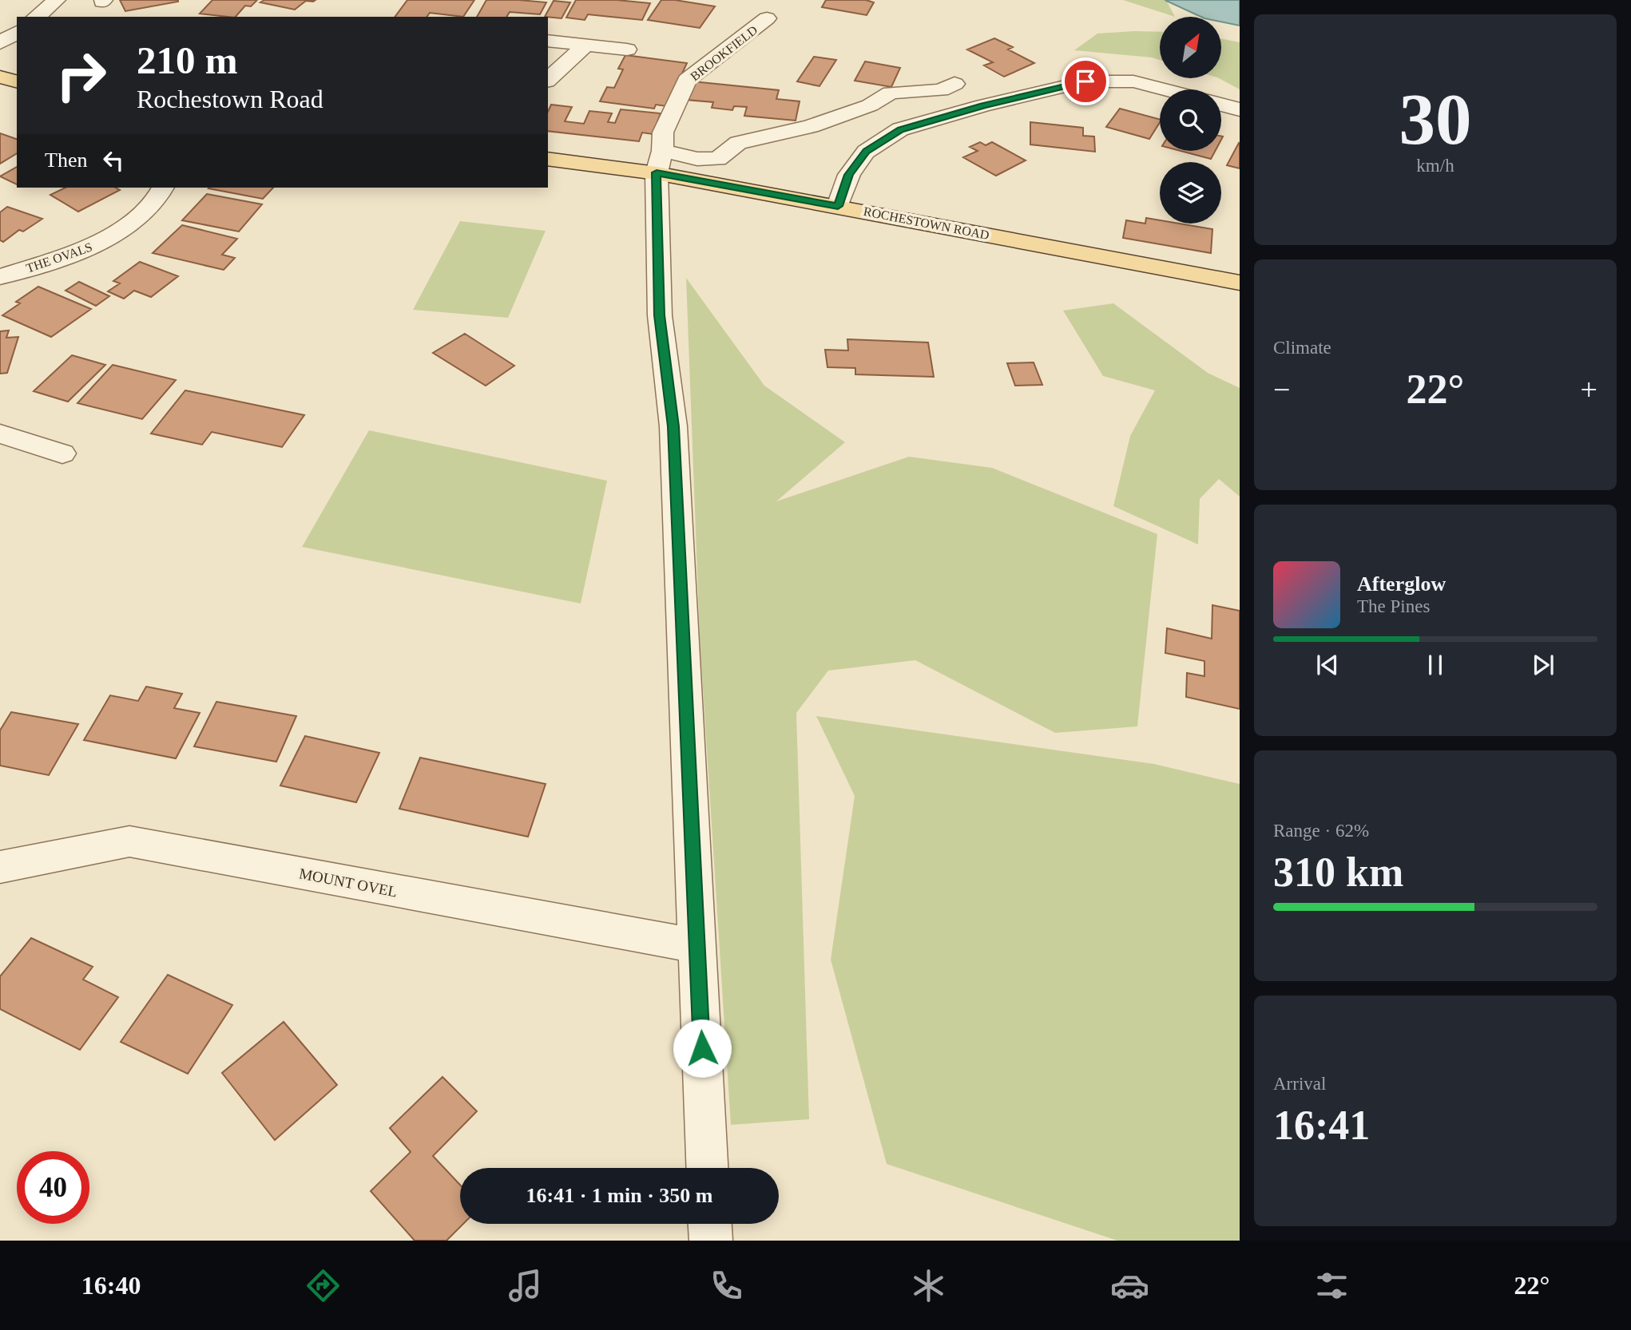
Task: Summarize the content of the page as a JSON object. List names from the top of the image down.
{
  "streets": {
    "main road": ["ROCHESTOWN ROAD"],
    "street": ["BROOKFIELD", "THE OVALS", "MOUNT OVEL"]
  },
  "crossings": [
    ["BROOKFIELD", "ROCHESTOWN ROAD"],
    ["BROOKFIELD", "MOUNT OVEL"]
  ],
  "north": "top right",
  "page": {
    "tile": [
      ["30", "km/h"],
      "Climate",
      ["Range · 62%", "310 km"],
      ["Arrival", "16:41"]
    ],
    "turn": ["210 m", "Rochestown Road"],
    "then": "Then",
    "heat": ["−", "22°", "+"],
    "song": ["Afterglow", "The Pines"],
    "limit": "40",
    "trip": "16:41 · 1 min · 350 m",
    "tabs": ["16:40", "22°"]
  }
}
